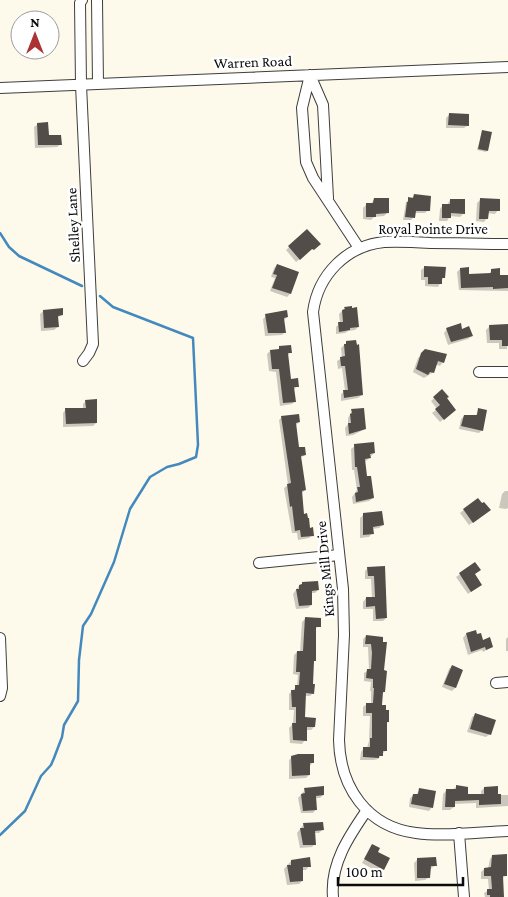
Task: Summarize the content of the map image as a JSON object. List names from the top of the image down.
{
  "streets": {
    "street": [
      "Warren Road",
      "Shelley Lane",
      "Royal Pointe Drive",
      "Kings Mill Drive"
    ]
  },
  "crossings": [
    ["Warren Road", "Shelley Lane"],
    ["Royal Pointe Drive", "Kings Mill Drive"]
  ],
  "scale_bar": "100 m",
  "north": "top"
}
